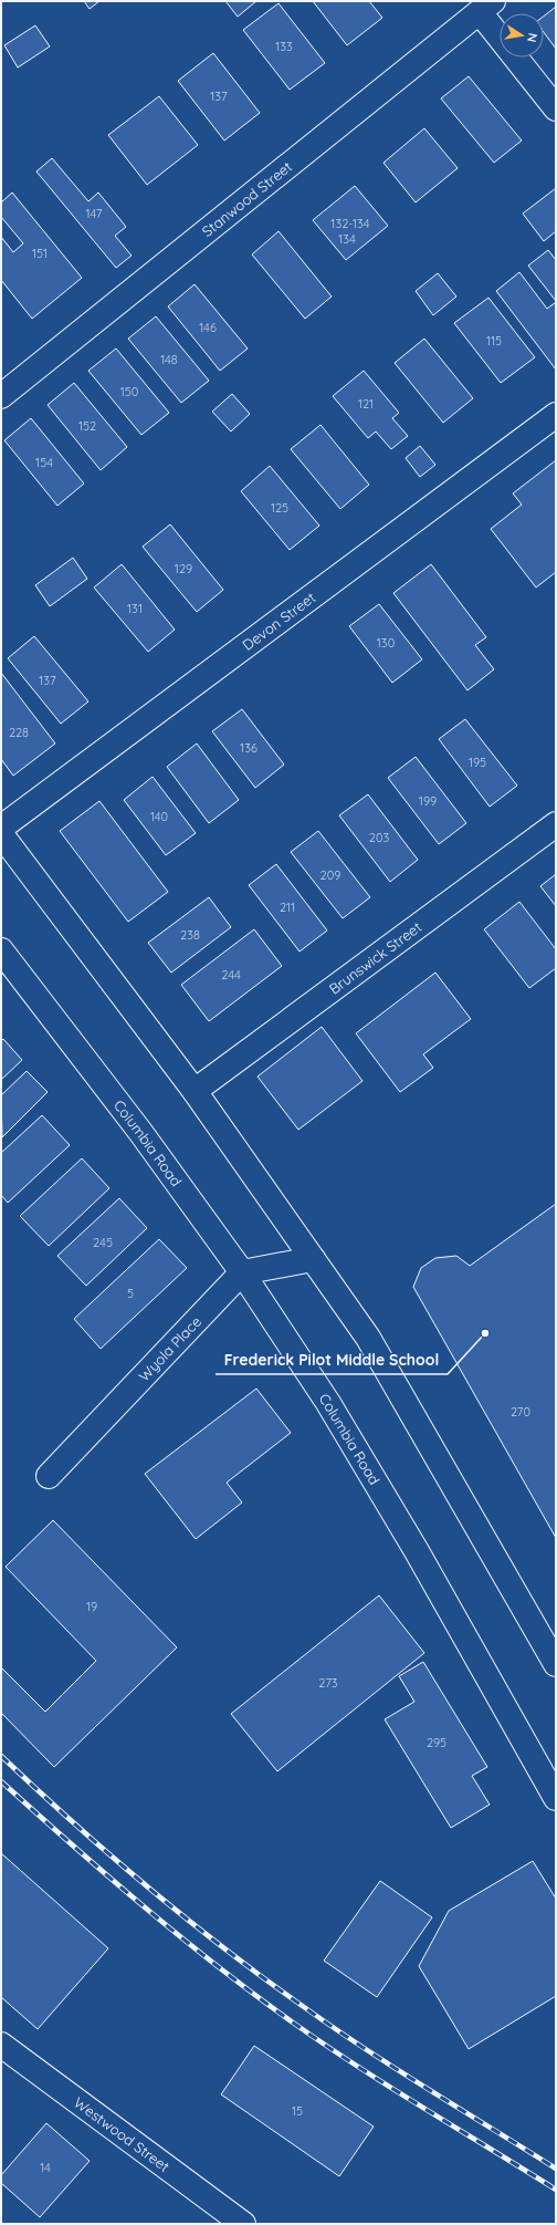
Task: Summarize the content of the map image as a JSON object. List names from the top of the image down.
{
  "streets": {
    "street": [
      "Stanwood Street",
      "Devon Street",
      "Brunswick Street",
      "Columbia Road",
      "Wyola Place",
      "Westwood Street"
    ]
  },
  "crossings": [
    ["Columbia Road", "Wyola Place"]
  ],
  "places": ["Frederick Pilot Middle School"],
  "house_numbers": [
    "133",
    "137",
    "147",
    "132-134",
    "134",
    "151",
    "146",
    "115",
    "148",
    "150",
    "121",
    "152",
    "154",
    "125",
    "129",
    "131",
    "130",
    "137",
    "228",
    "136",
    "195",
    "199",
    "140",
    "203",
    "209",
    "211",
    "238",
    "244",
    "245",
    "5",
    "270",
    "19",
    "273",
    "295",
    "15",
    "14"
  ],
  "north": "right"
}
